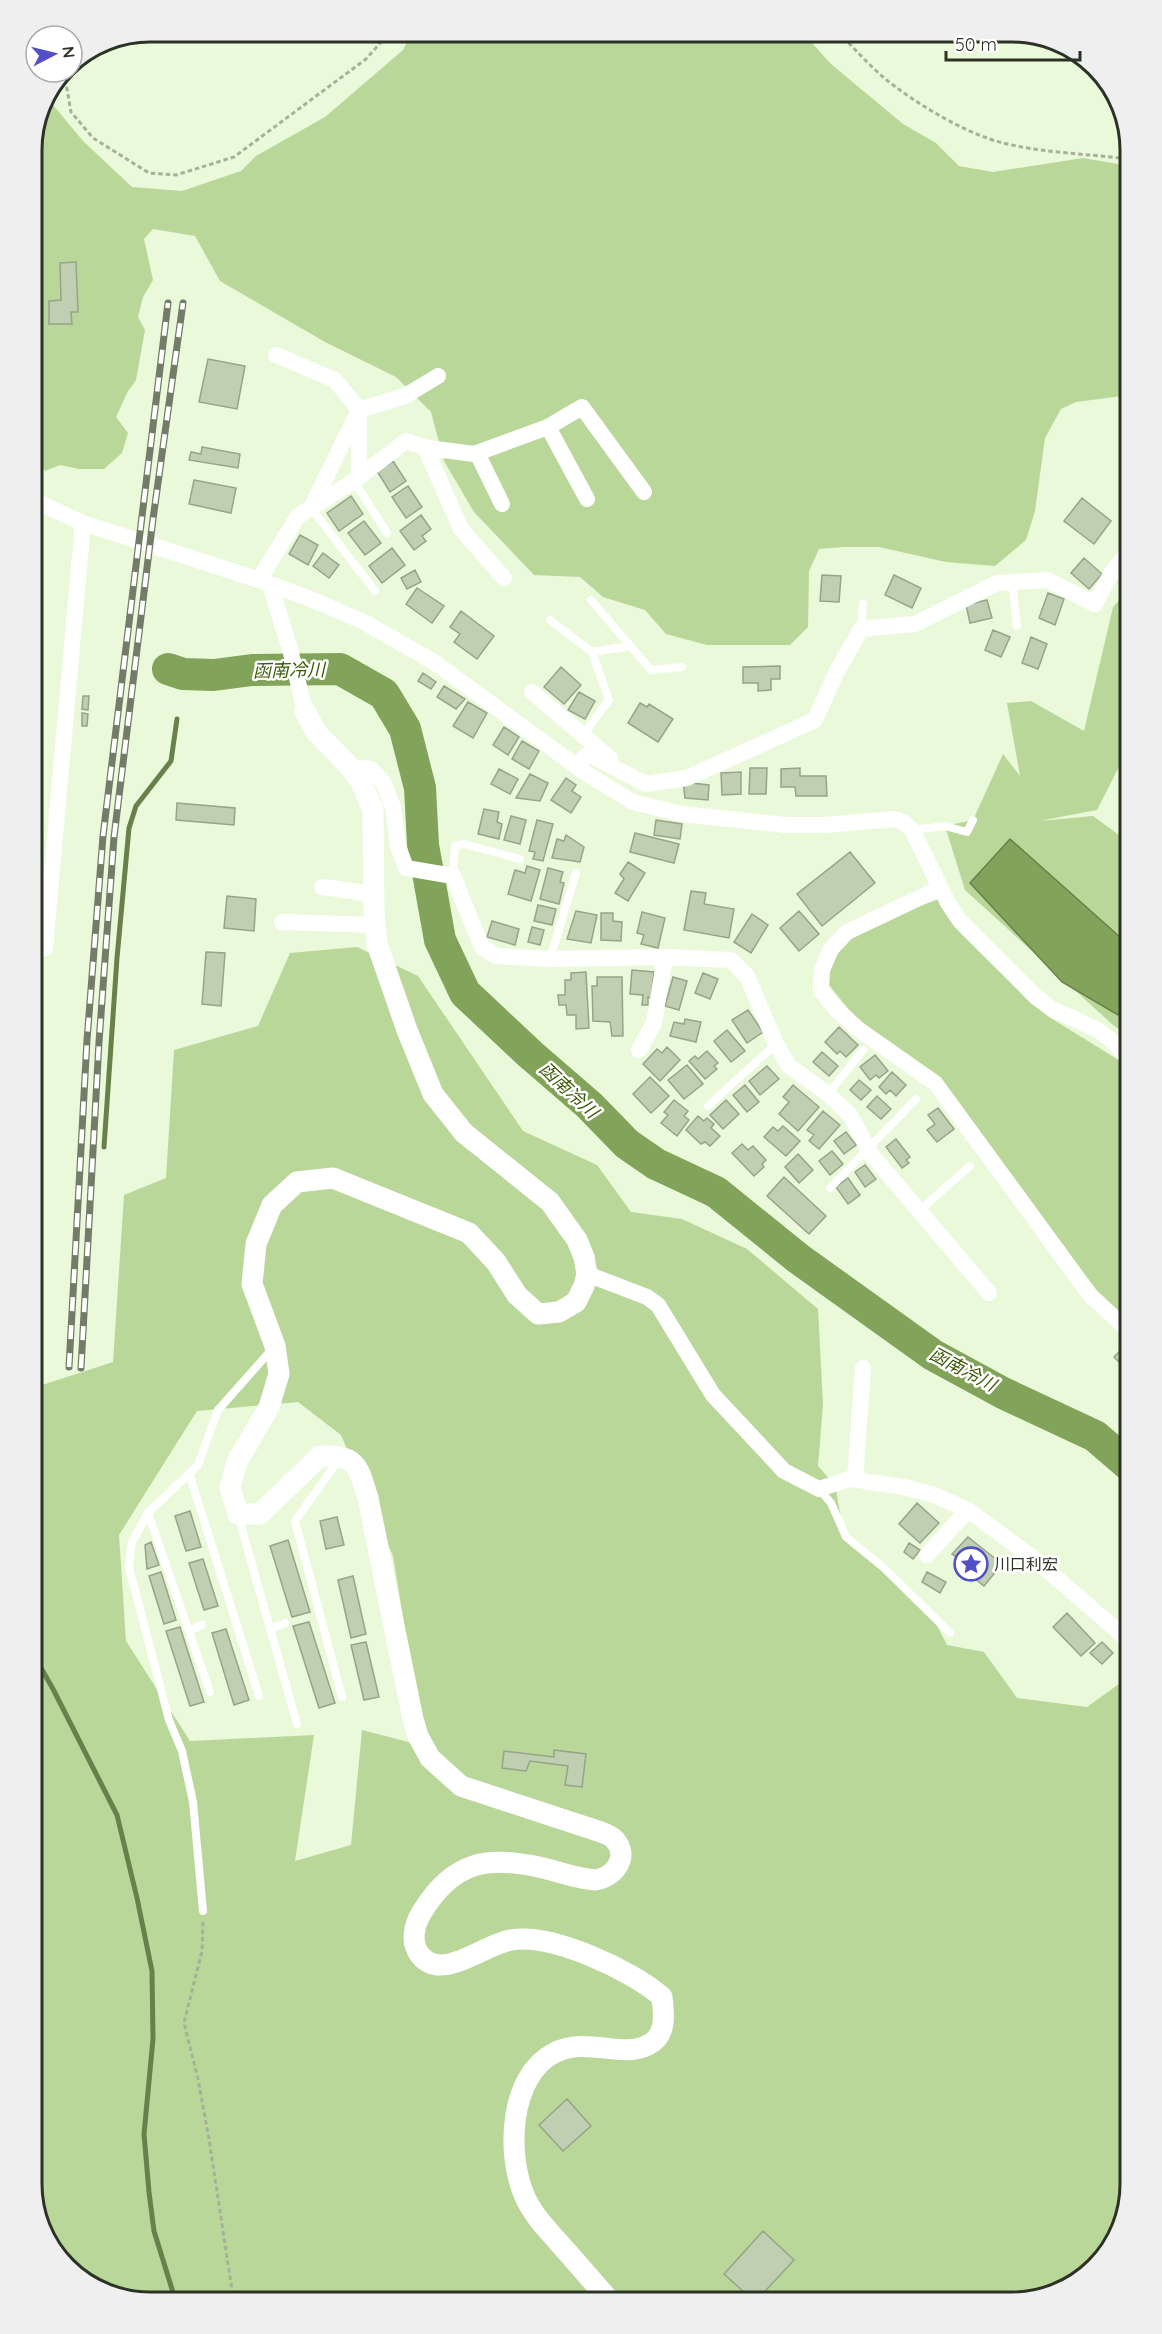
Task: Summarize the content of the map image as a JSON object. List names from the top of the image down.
{
  "water": ["函南冷川"],
  "places": {
    "place": ["川口利宏"]
  },
  "scale_bar": "50 m",
  "north": "right"
}
